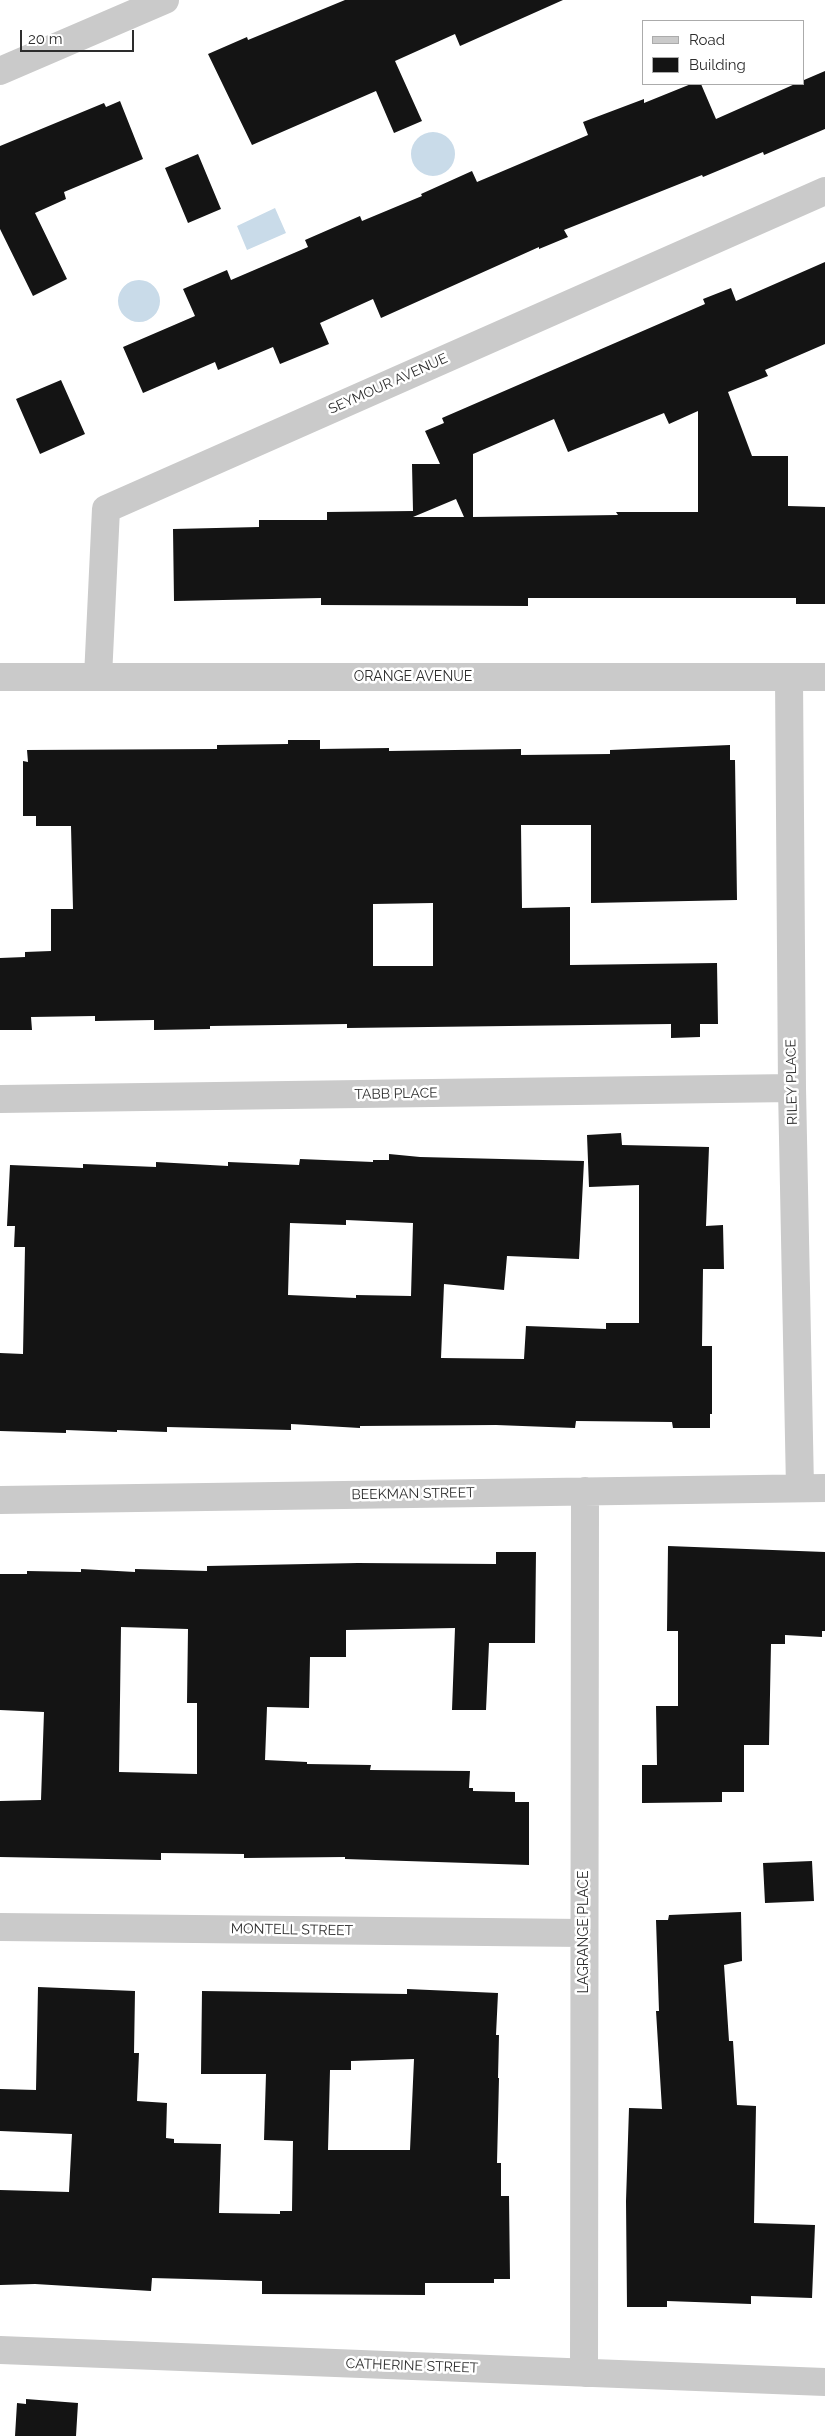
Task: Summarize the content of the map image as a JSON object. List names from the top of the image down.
{
  "streets": {
    "street": [
      "SEYMOUR AVENUE",
      "ORANGE AVENUE",
      "RILEY PLACE",
      "TABB PLACE",
      "BEEKMAN STREET",
      "MONTELL STREET",
      "LAGRANGE PLACE",
      "CATHERINE STREET"
    ]
  },
  "crossings": [
    ["SEYMOUR AVENUE", "ORANGE AVENUE"],
    ["ORANGE AVENUE", "RILEY PLACE"],
    ["RILEY PLACE", "TABB PLACE"],
    ["RILEY PLACE", "BEEKMAN STREET"],
    ["BEEKMAN STREET", "LAGRANGE PLACE"],
    ["MONTELL STREET", "LAGRANGE PLACE"],
    ["LAGRANGE PLACE", "CATHERINE STREET"]
  ],
  "legend": ["Road", "Building"],
  "scale_bar": "20 m"
}
